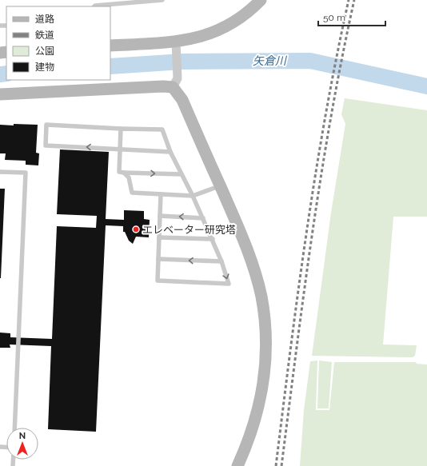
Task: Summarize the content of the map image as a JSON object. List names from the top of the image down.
{
  "water": ["矢倉川"],
  "places": ["エレベーター研究塔"],
  "legend": [
    "道路",
    "鉄道",
    "公園",
    "建物"
  ],
  "scale_bar": "50 m",
  "north": "top"
}
